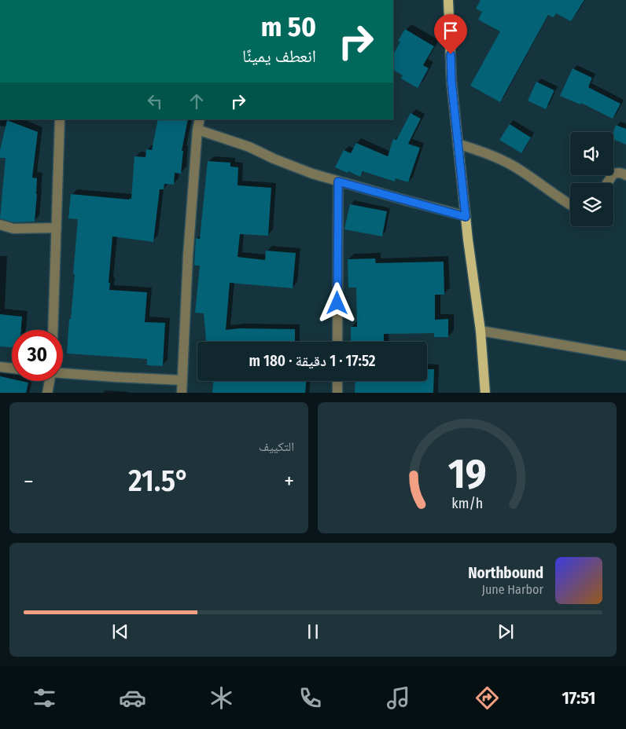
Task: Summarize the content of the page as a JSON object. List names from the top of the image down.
{
  "page": {
    "turn": ["50 m", "انعطف يمينًا"],
    "limit": "30",
    "trip": "17:52 · 1 دقيقة · 180 m",
    "tile": "التكييف",
    "heat": ["−", "21.5°", "+"],
    "song": ["Northbound", "June Harbor"],
    "tabs": "17:51",
    "gauge": ["19", "km/h"]
  }
}
